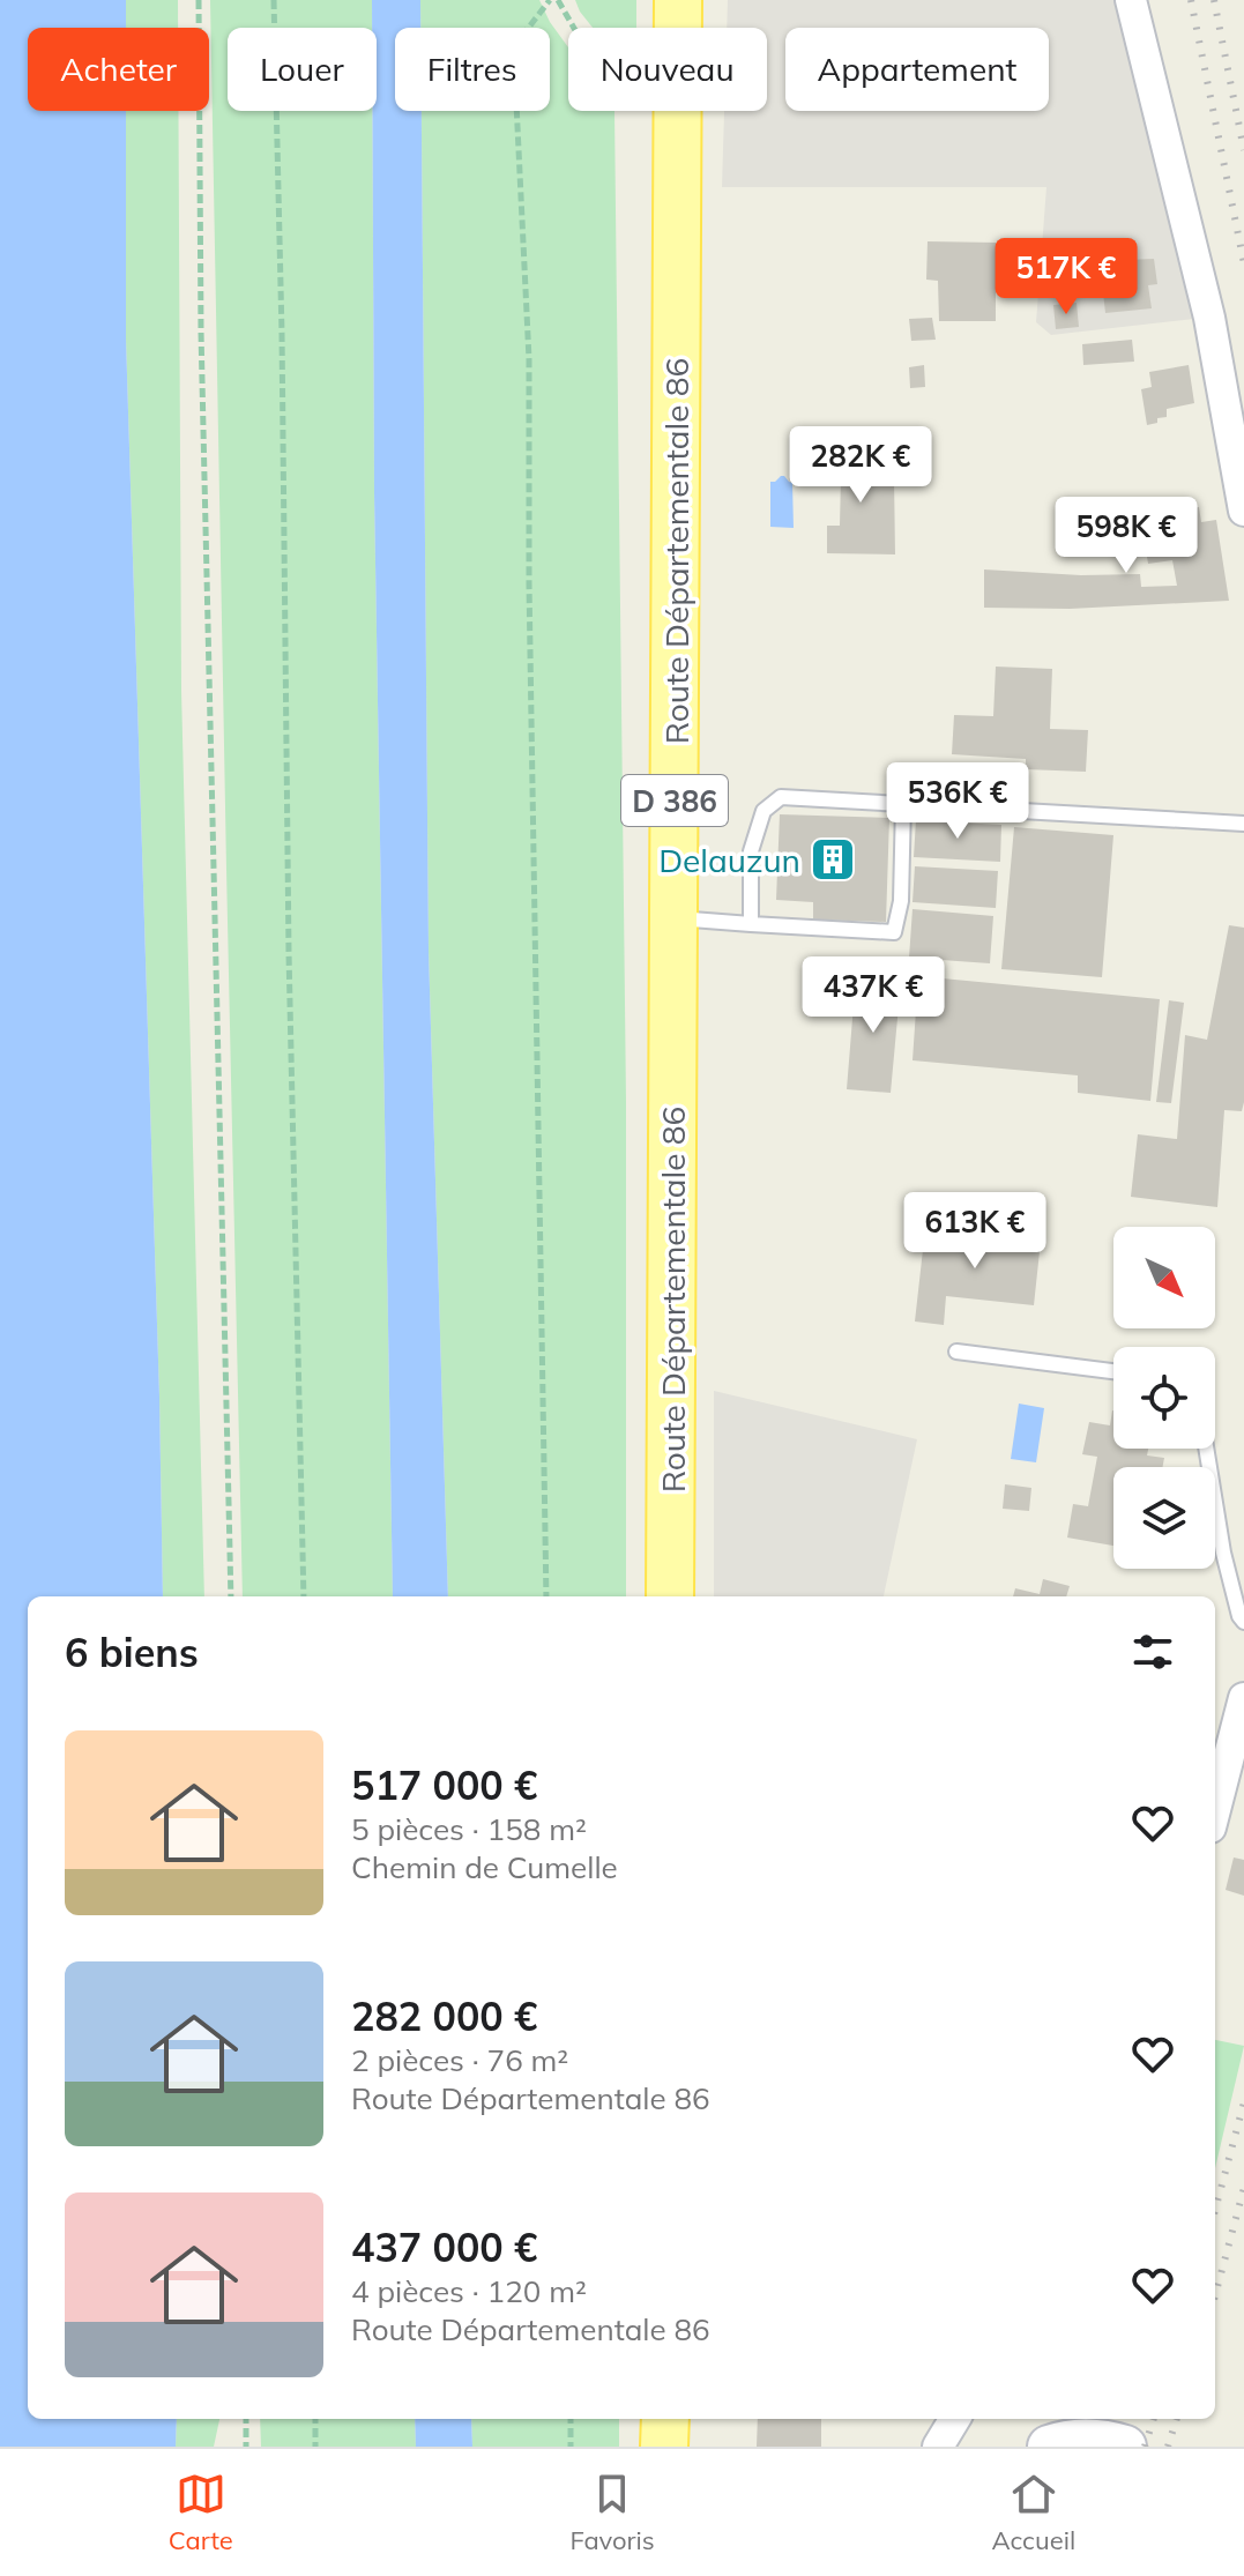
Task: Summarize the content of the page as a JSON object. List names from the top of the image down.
{
  "streets": {
    "main road": ["Route Départementale 86", "D 386"]
  },
  "places": {
    "building": ["Delauzun"]
  },
  "north": "bottom right",
  "page": {
    "chip": [
      "Acheter",
      "Louer",
      "Filtres",
      "Nouveau",
      "Appartement"
    ],
    "price": [
      "517K €",
      "282K €",
      "598K €",
      "536K €",
      "437K €",
      "613K €"
    ],
    "heading": "6 biens",
    "list": [
      {
        "name": "517 000 €",
        "note": "5 pièces · 158 m² · Chemin de Cumelle"
      },
      {
        "name": "282 000 €",
        "note": "2 pièces · 76 m² · Route Départementale 86"
      },
      {
        "name": "437 000 €",
        "note": "4 pièces · 120 m² · Route Départementale 86"
      }
    ],
    "tabs": ["Carte", "Favoris", "Accueil"]
  }
}
